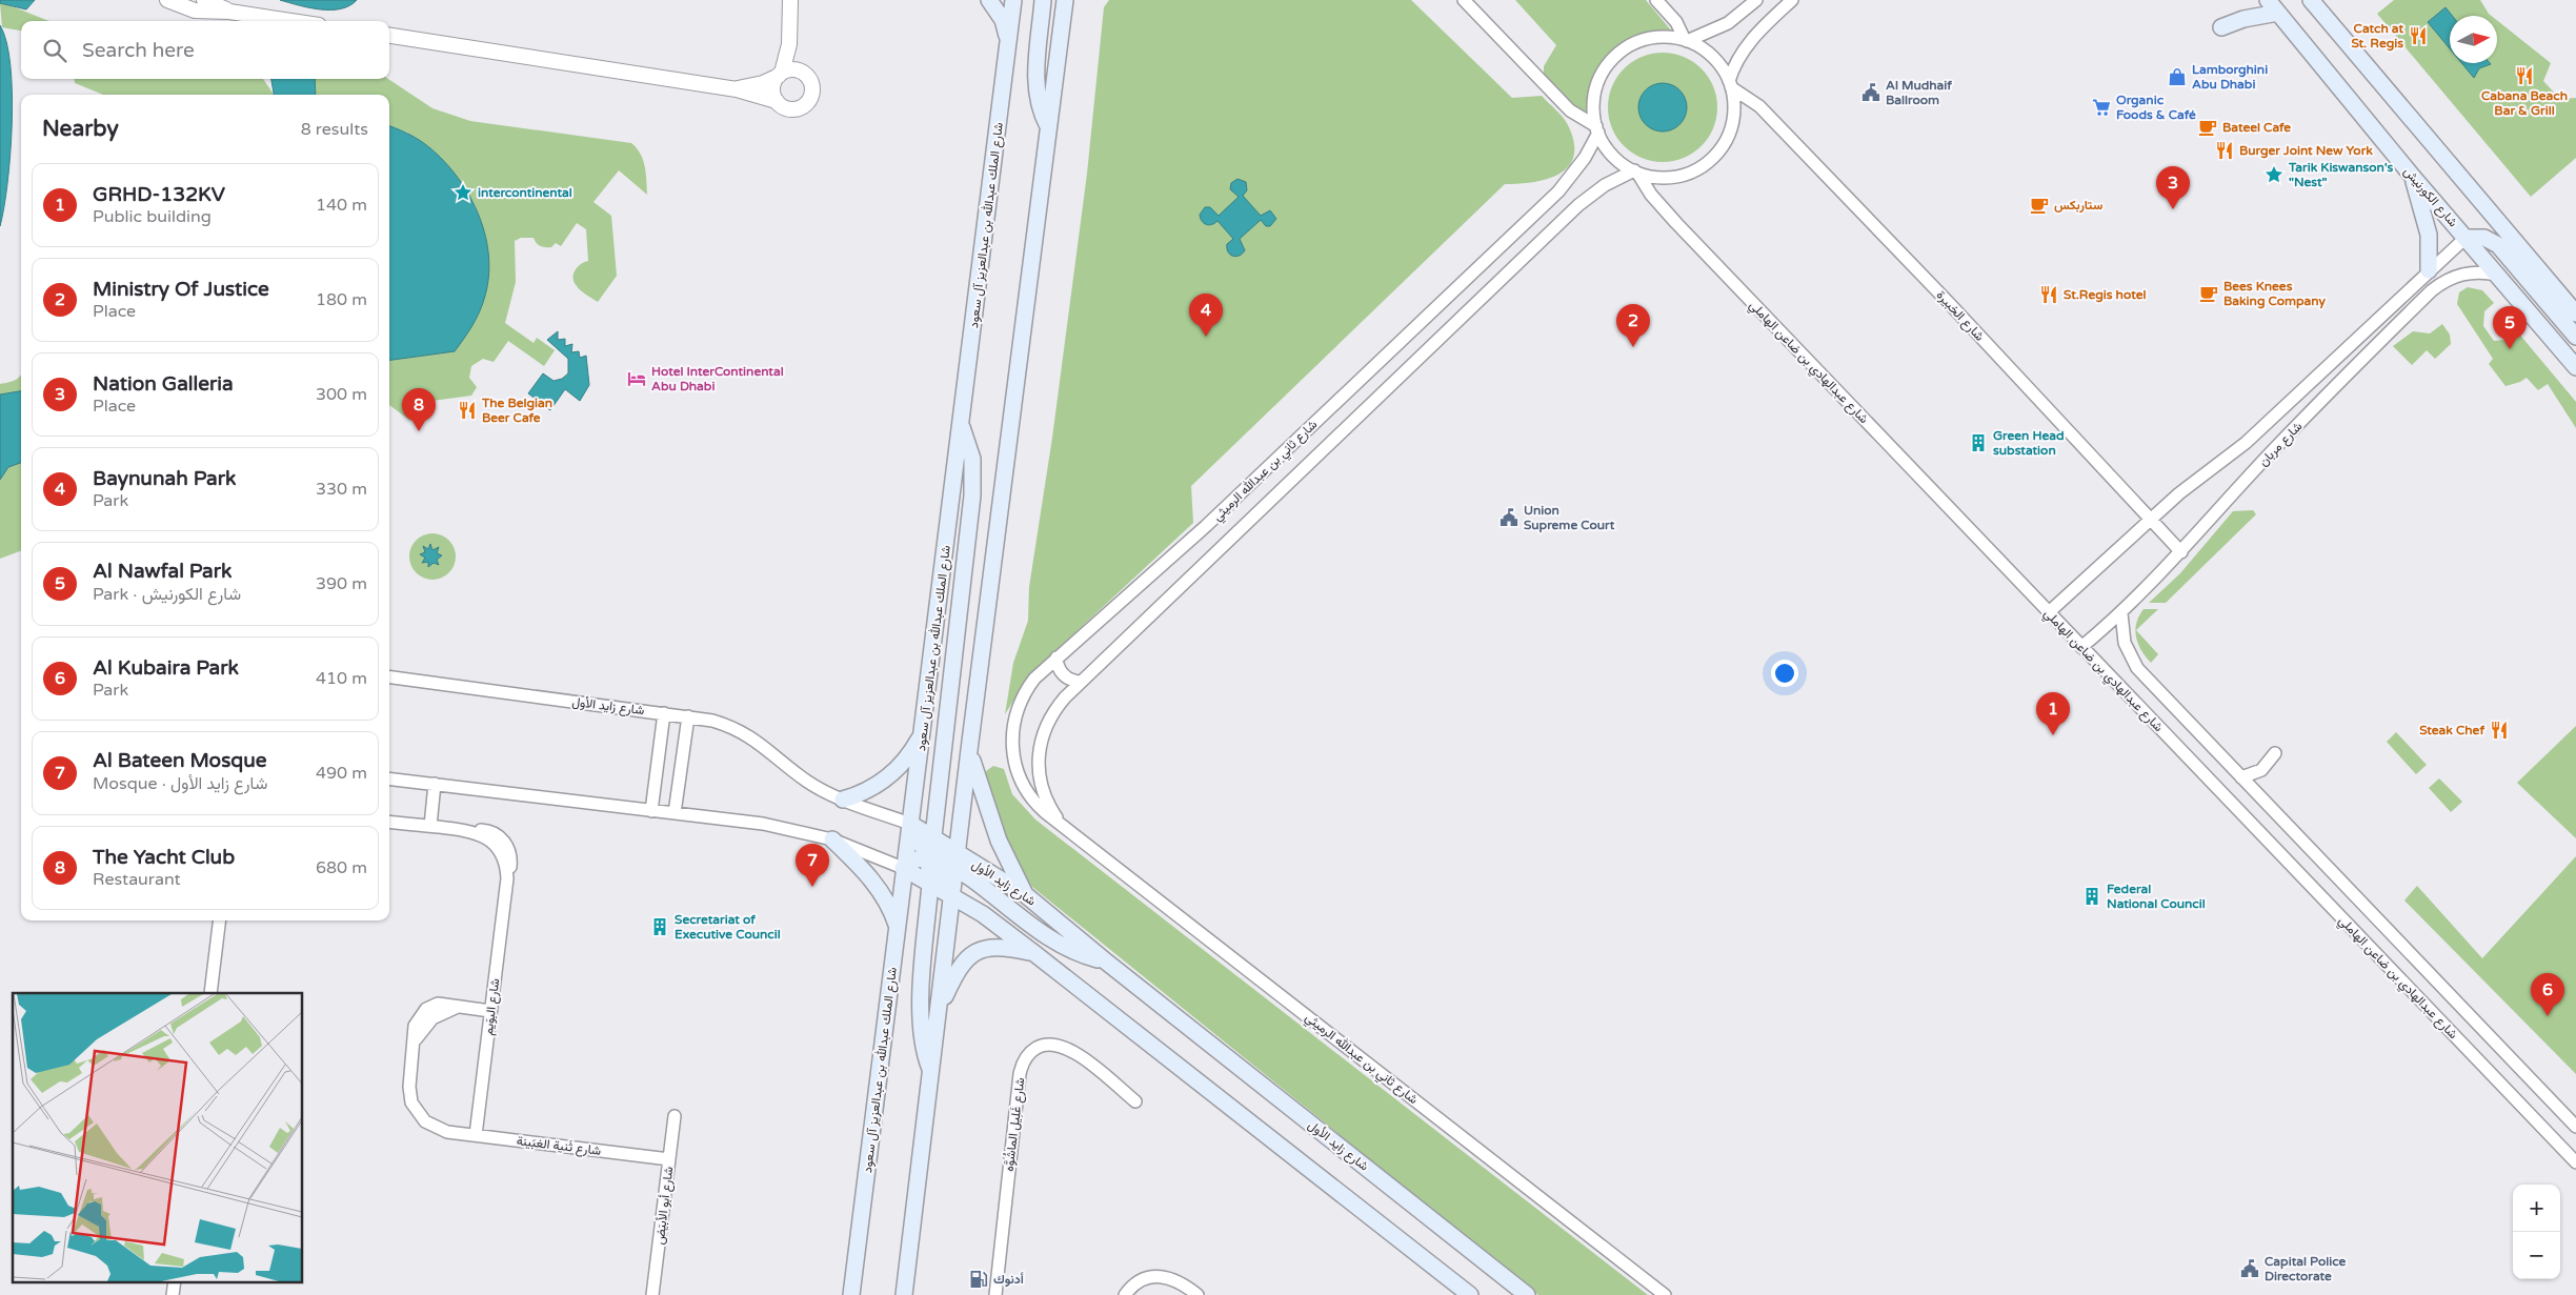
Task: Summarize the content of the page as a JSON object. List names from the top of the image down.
{
  "streets": {
    "main road": ["شارع الكورنيش", "شارع الملك عبدالله بن عبدالعزيز آل سعود", "شارع زايد الأول"],
    "street": [
      "شارع الخبيرة",
      "شارع عبدالهادي بن ضاعن الهاملي",
      "شارع مربان",
      "شارع ثاني بن عبدالله الرميثي",
      "شارع البوَيم",
      "شارع غَلِيل الماشُوَّه",
      "شارع ثَنية الغبَينة",
      "شارع أبو الأبيَض"
    ]
  },
  "crossings": [
    ["شارع الكورنيش", "شارع مربان"],
    ["شارع الملك عبدالله بن عبدالعزيز آل سعود", "شارع زايد الأول"],
    ["شارع الخبيرة", "شارع عبدالهادي بن ضاعن الهاملي"],
    ["شارع الخبيرة", "شارع مربان"],
    ["شارع الخبيرة", "شارع ثاني بن عبدالله الرميثي"],
    ["شارع عبدالهادي بن ضاعن الهاملي", "شارع مربان"],
    ["شارع عبدالهادي بن ضاعن الهاملي", "شارع ثاني بن عبدالله الرميثي"],
    ["شارع البوَيم", "شارع ثَنية الغبَينة"],
    ["شارع ثَنية الغبَينة", "شارع أبو الأبيَض"]
  ],
  "places": {
    "restaurant": [
      "Catch at St. Regis",
      "Cabana Beach Bar & Grill",
      "Burger Joint New York",
      "St.Regis hotel",
      "The Belgian Beer Cafe",
      "Steak Chef"
    ],
    "shop": ["Lamborghini Abu Dhabi"],
    "public building": ["Al Mudhaif Ballroom", "Union Supreme Court", "Capital Police Directorate"],
    "supermarket": ["Organic Foods & Café"],
    "cafe": ["Bateel Cafe", "ستاربكس", "Bees Knees Baking Company"],
    "place": ["Tarik Kiswanson's \"Nest\"", "intercontinental"],
    "hotel": ["Hotel InterContinental Abu Dhabi"],
    "building": ["Green Head substation", "Federal National Council", "Secretariat of Executive Council"],
    "fuel station": ["أدنوك"]
  },
  "north": "right",
  "page": {
    "search": "Search here",
    "heading": ["Nearby", "8 results"],
    "list": [
      {
        "mark": "1",
        "name": "GRHD-132KV",
        "note": "Public building",
        "value": "140 m"
      },
      {
        "mark": "2",
        "name": "Ministry Of Justice",
        "note": "Place",
        "value": "180 m"
      },
      {
        "mark": "3",
        "name": "Nation Galleria",
        "note": "Place",
        "value": "300 m"
      },
      {
        "mark": "4",
        "name": "Baynunah Park",
        "note": "Park",
        "value": "330 m"
      },
      {
        "mark": "5",
        "name": "Al Nawfal Park",
        "note": "Park · شارع الكورنيش",
        "value": "390 m"
      },
      {
        "mark": "6",
        "name": "Al Kubaira Park",
        "note": "Park",
        "value": "410 m"
      },
      {
        "mark": "7",
        "name": "Al Bateen Mosque",
        "note": "Mosque · شارع زايد الأول",
        "value": "490 m"
      },
      {
        "mark": "8",
        "name": "The Yacht Club",
        "note": "Restaurant",
        "value": "680 m"
      }
    ],
    "pins": [
      "3",
      "4",
      "2",
      "5",
      "8",
      "1",
      "7",
      "6"
    ],
    "map_buttons": ["+", "−"]
  }
}
